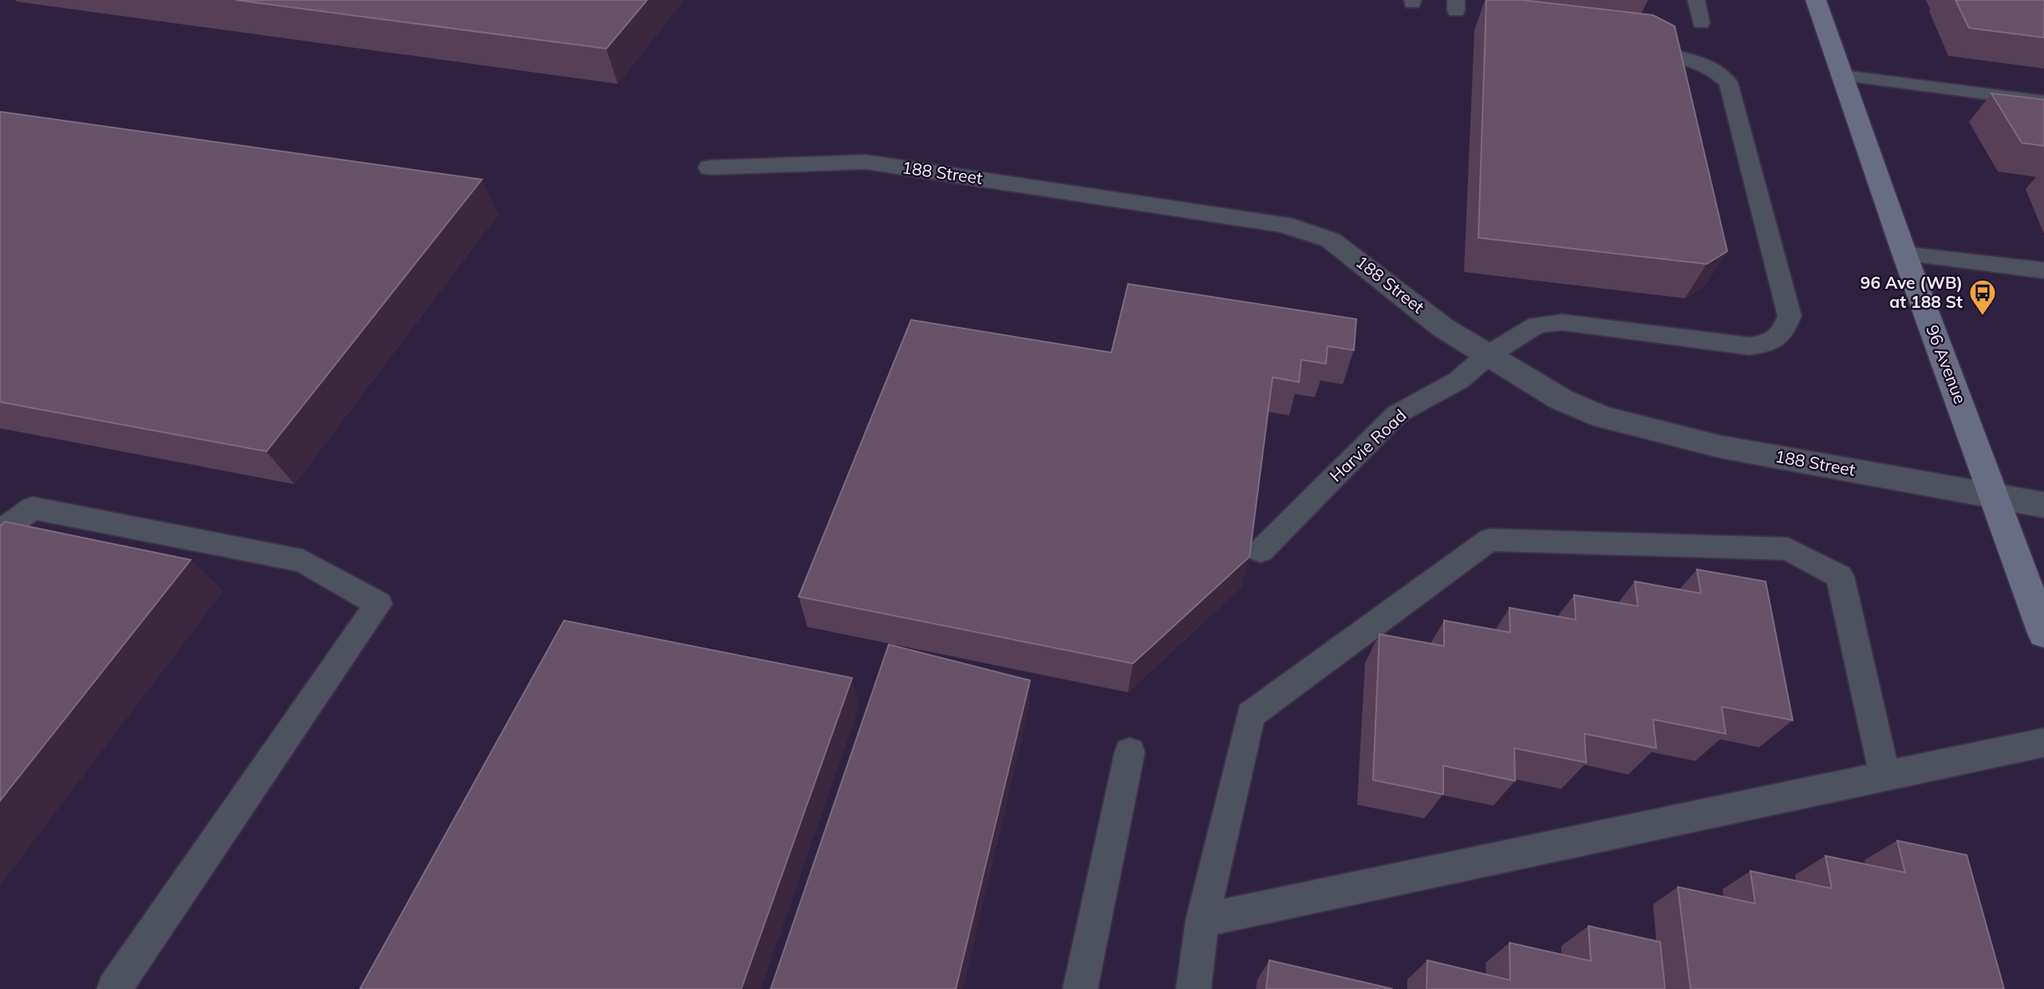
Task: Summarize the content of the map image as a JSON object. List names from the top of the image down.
{
  "streets": {
    "main road": ["96 Avenue"],
    "street": ["188 Street"],
    "lane": ["Harvie Road"]
  },
  "crossings": [
    ["188 Street", "96 Avenue"],
    ["188 Street", "Harvie Road"]
  ],
  "places": {
    "bus stop": ["96 Ave (WB) at 188 St"]
  }
}
